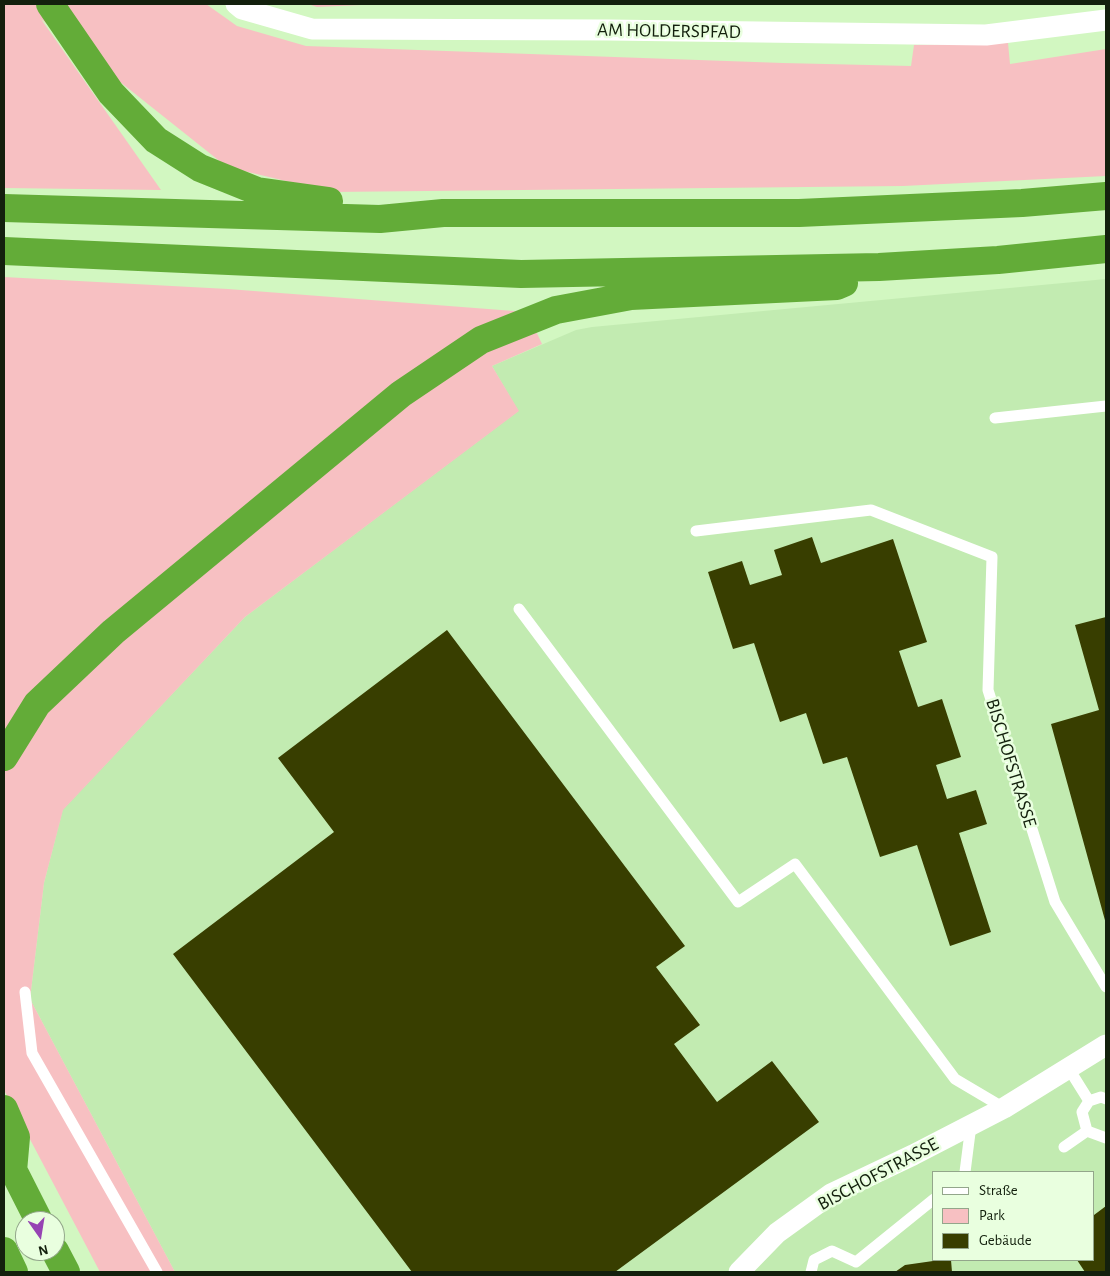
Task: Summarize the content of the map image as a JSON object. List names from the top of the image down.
{
  "streets": {
    "street": ["AM HOLDERSPFAD", "BISCHOFSTRASSE"]
  },
  "legend": ["Straße", "Park", "Gebäude"],
  "north": "bottom"
}
